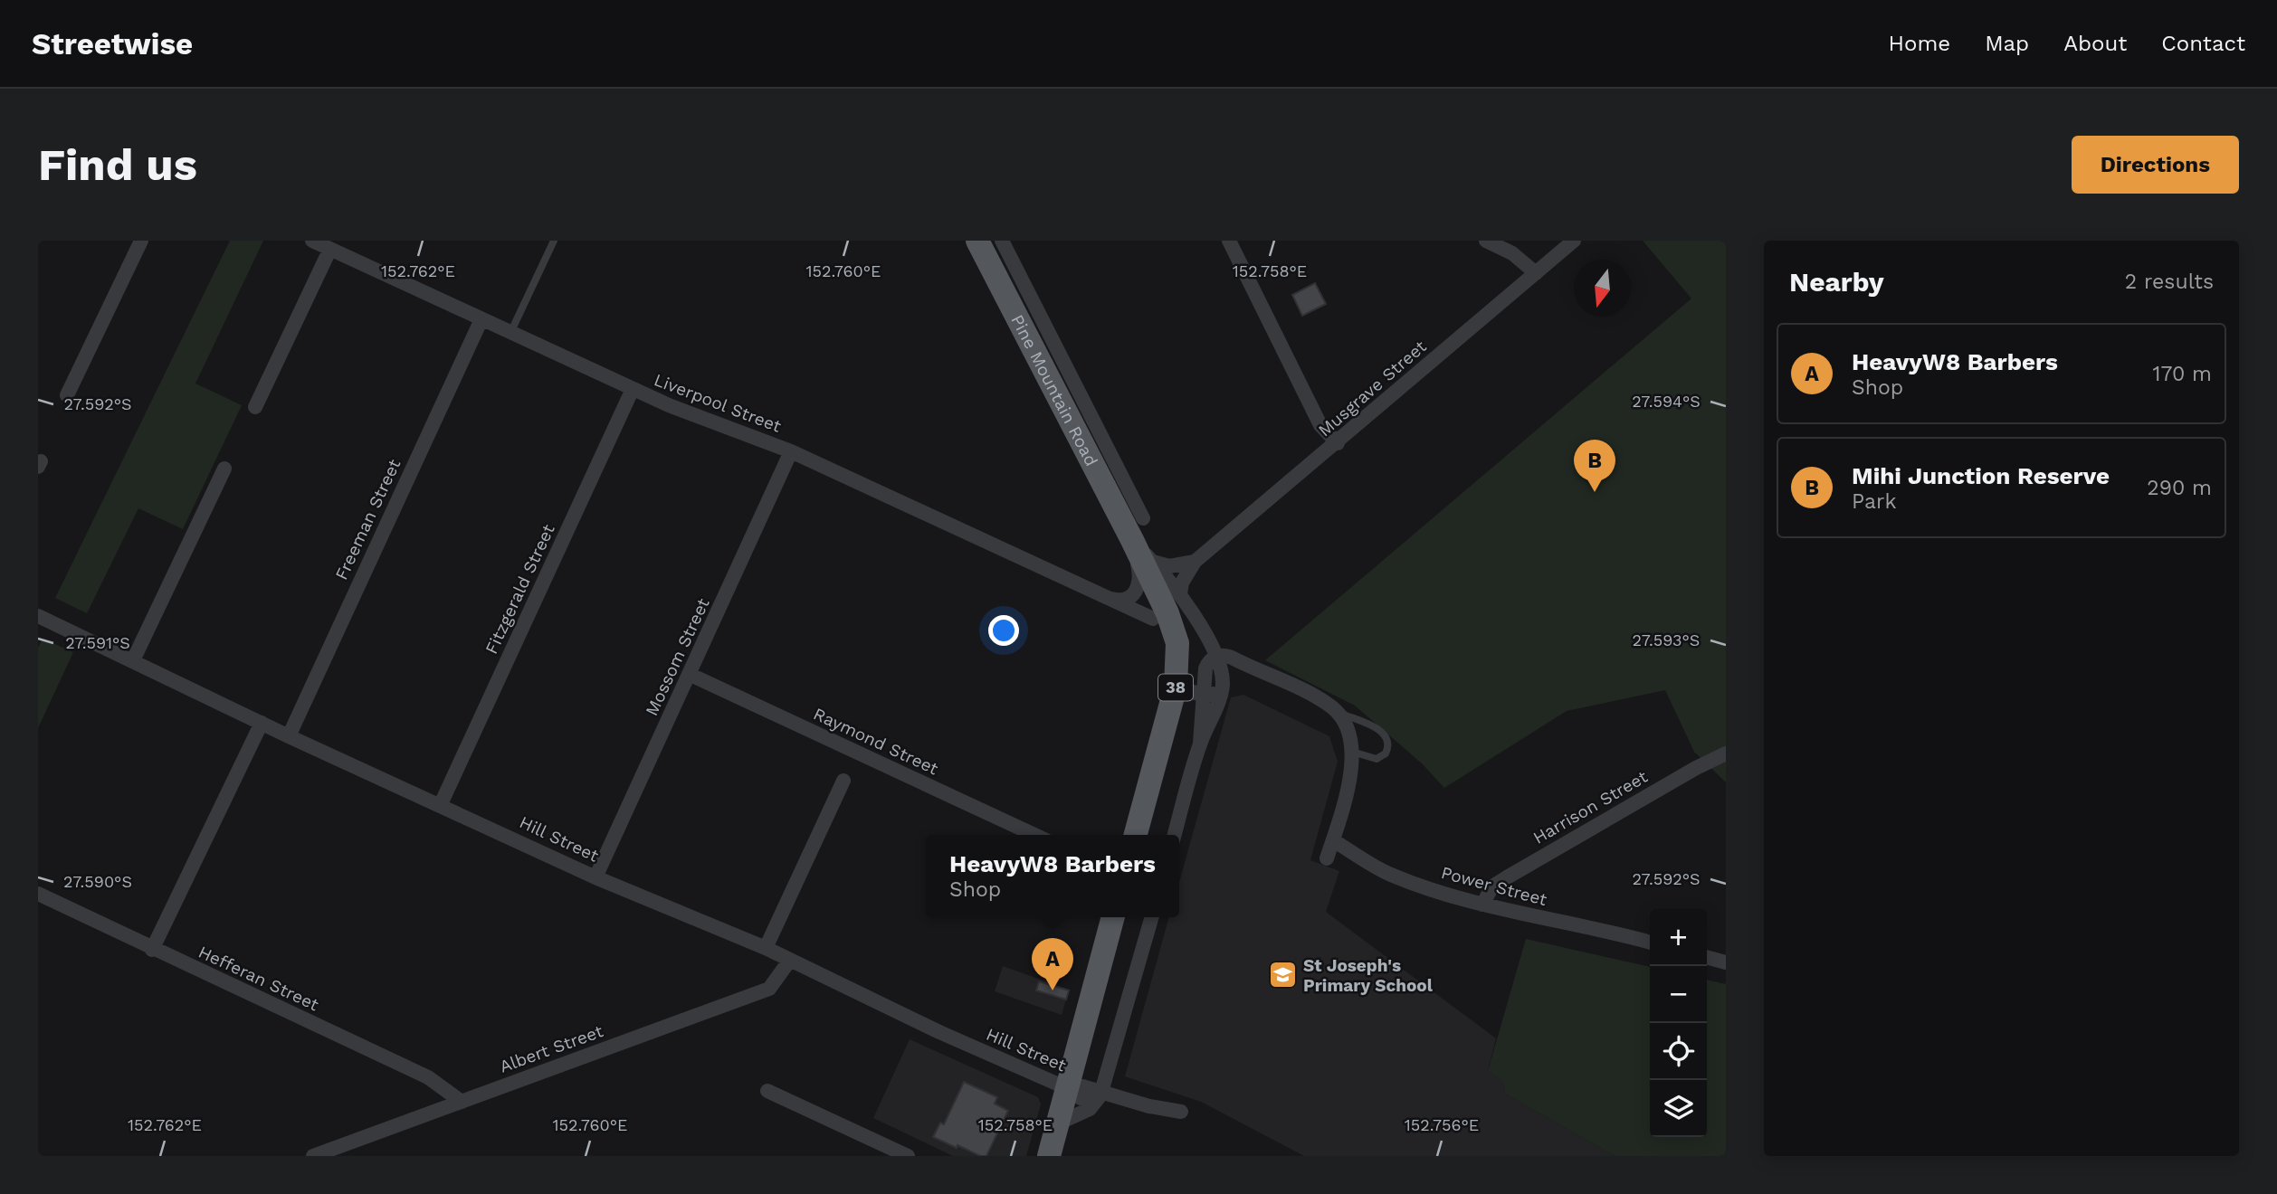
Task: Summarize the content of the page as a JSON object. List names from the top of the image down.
{
  "streets": {
    "main road": ["Pine Mountain Road", "38"],
    "street": [
      "Musgrave Street",
      "Liverpool Street",
      "Freeman Street",
      "Fitzgerald Street",
      "Mossom Street",
      "Raymond Street",
      "Harrison Street",
      "Hill Street",
      "Power Street",
      "Hefferan Street",
      "Albert Street"
    ]
  },
  "crossings": [
    ["Musgrave Street", "Pine Mountain Road"],
    ["Liverpool Street", "Freeman Street"],
    ["Liverpool Street", "Fitzgerald Street"],
    ["Liverpool Street", "Mossom Street"],
    ["Freeman Street", "Hill Street"],
    ["Fitzgerald Street", "Hill Street"],
    ["Mossom Street", "Raymond Street"],
    ["Mossom Street", "Hill Street"],
    ["Harrison Street", "Power Street"],
    ["Hill Street", "Albert Street"],
    ["Hefferan Street", "Albert Street"]
  ],
  "places": {
    "school or university": ["St Joseph's Primary School"]
  },
  "north": "bottom",
  "page": {
    "header": "Streetwise",
    "nav": [
      "Home",
      "Map",
      "About",
      "Contact"
    ],
    "buttons": "Directions",
    "title": "Find us",
    "heading": ["Nearby", "2 results"],
    "list": [
      {
        "mark": "A",
        "name": "HeavyW8 Barbers",
        "note": "Shop",
        "value": "170 m"
      },
      {
        "mark": "B",
        "name": "Mihi Junction Reserve",
        "note": "Park",
        "value": "290 m"
      }
    ],
    "pins": ["B", "A"],
    "popup": ["HeavyW8 Barbers", "Shop"],
    "map_buttons": ["+", "−"]
  },
  "coordinates": [
    "152.762°E",
    "152.760°E",
    "152.758°E",
    "27.594°S",
    "27.592°S",
    "27.593°S",
    "27.591°S",
    "27.590°S",
    "152.756°E"
  ]
}
